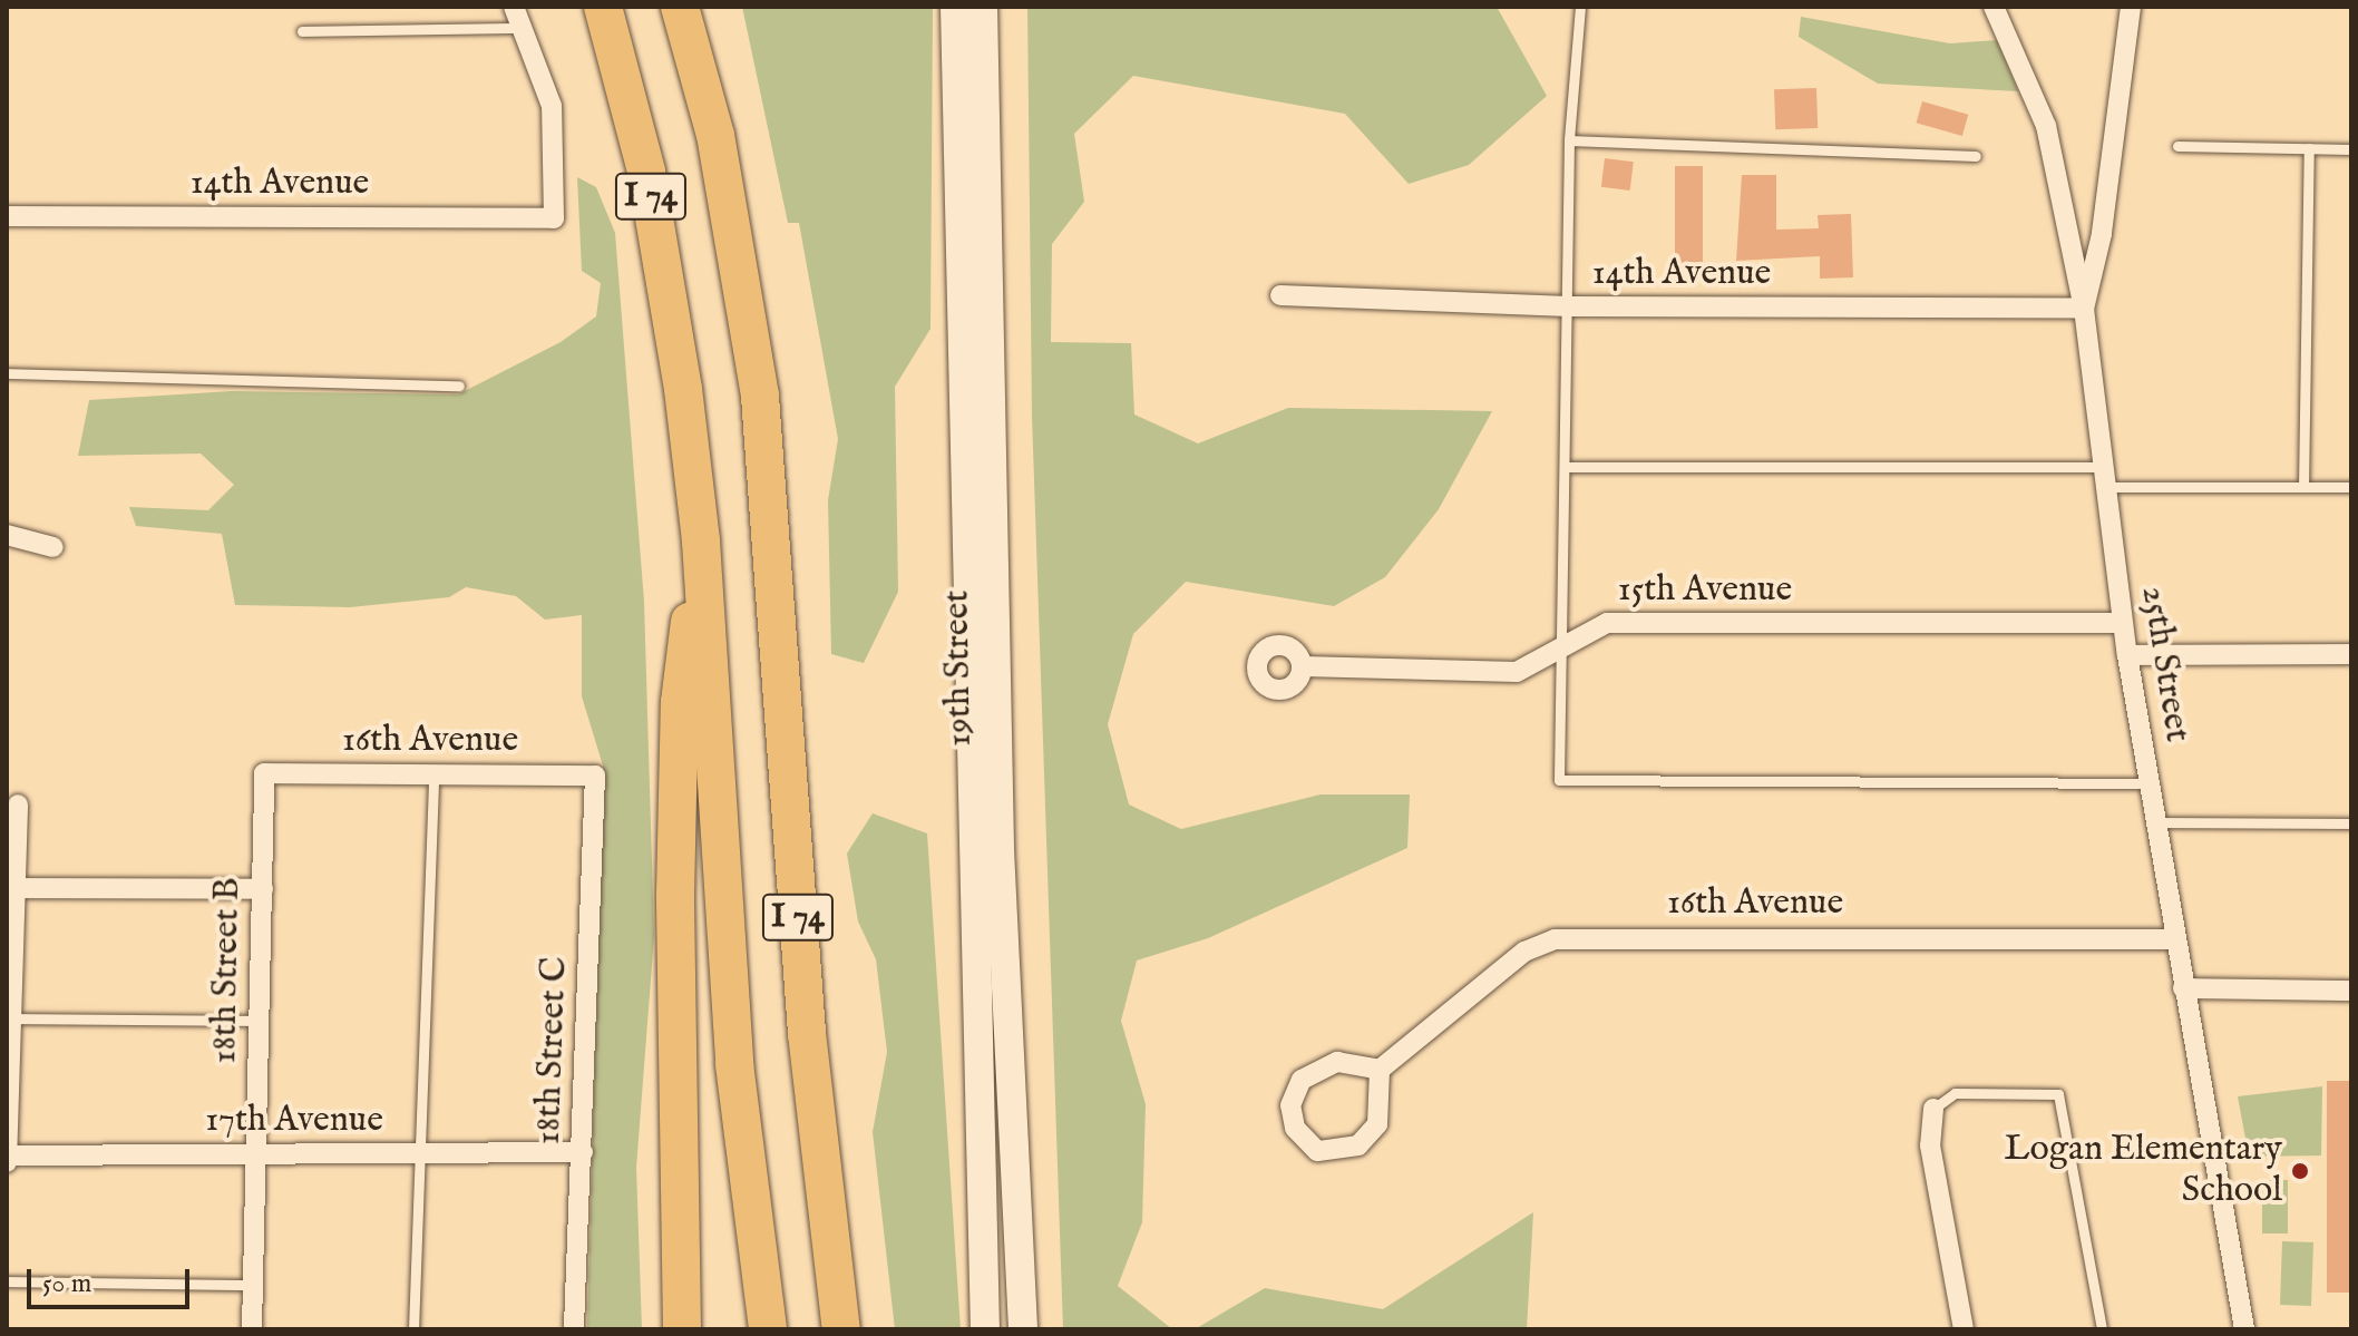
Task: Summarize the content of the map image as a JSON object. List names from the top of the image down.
{
  "streets": {
    "highway": ["I 74"],
    "main road": ["19th Street"],
    "street": [
      "14th Avenue",
      "15th Avenue",
      "25th Street",
      "16th Avenue",
      "18th Street B",
      "18th Street C",
      "17th Avenue"
    ]
  },
  "crossings": [
    ["14th Avenue", "25th Street"],
    ["15th Avenue", "25th Street"],
    ["25th Street", "16th Avenue"],
    ["16th Avenue", "18th Street B"],
    ["16th Avenue", "18th Street C"],
    ["18th Street B", "17th Avenue"],
    ["18th Street C", "17th Avenue"]
  ],
  "places": ["Logan Elementary School"],
  "scale_bar": "50 m"
}
